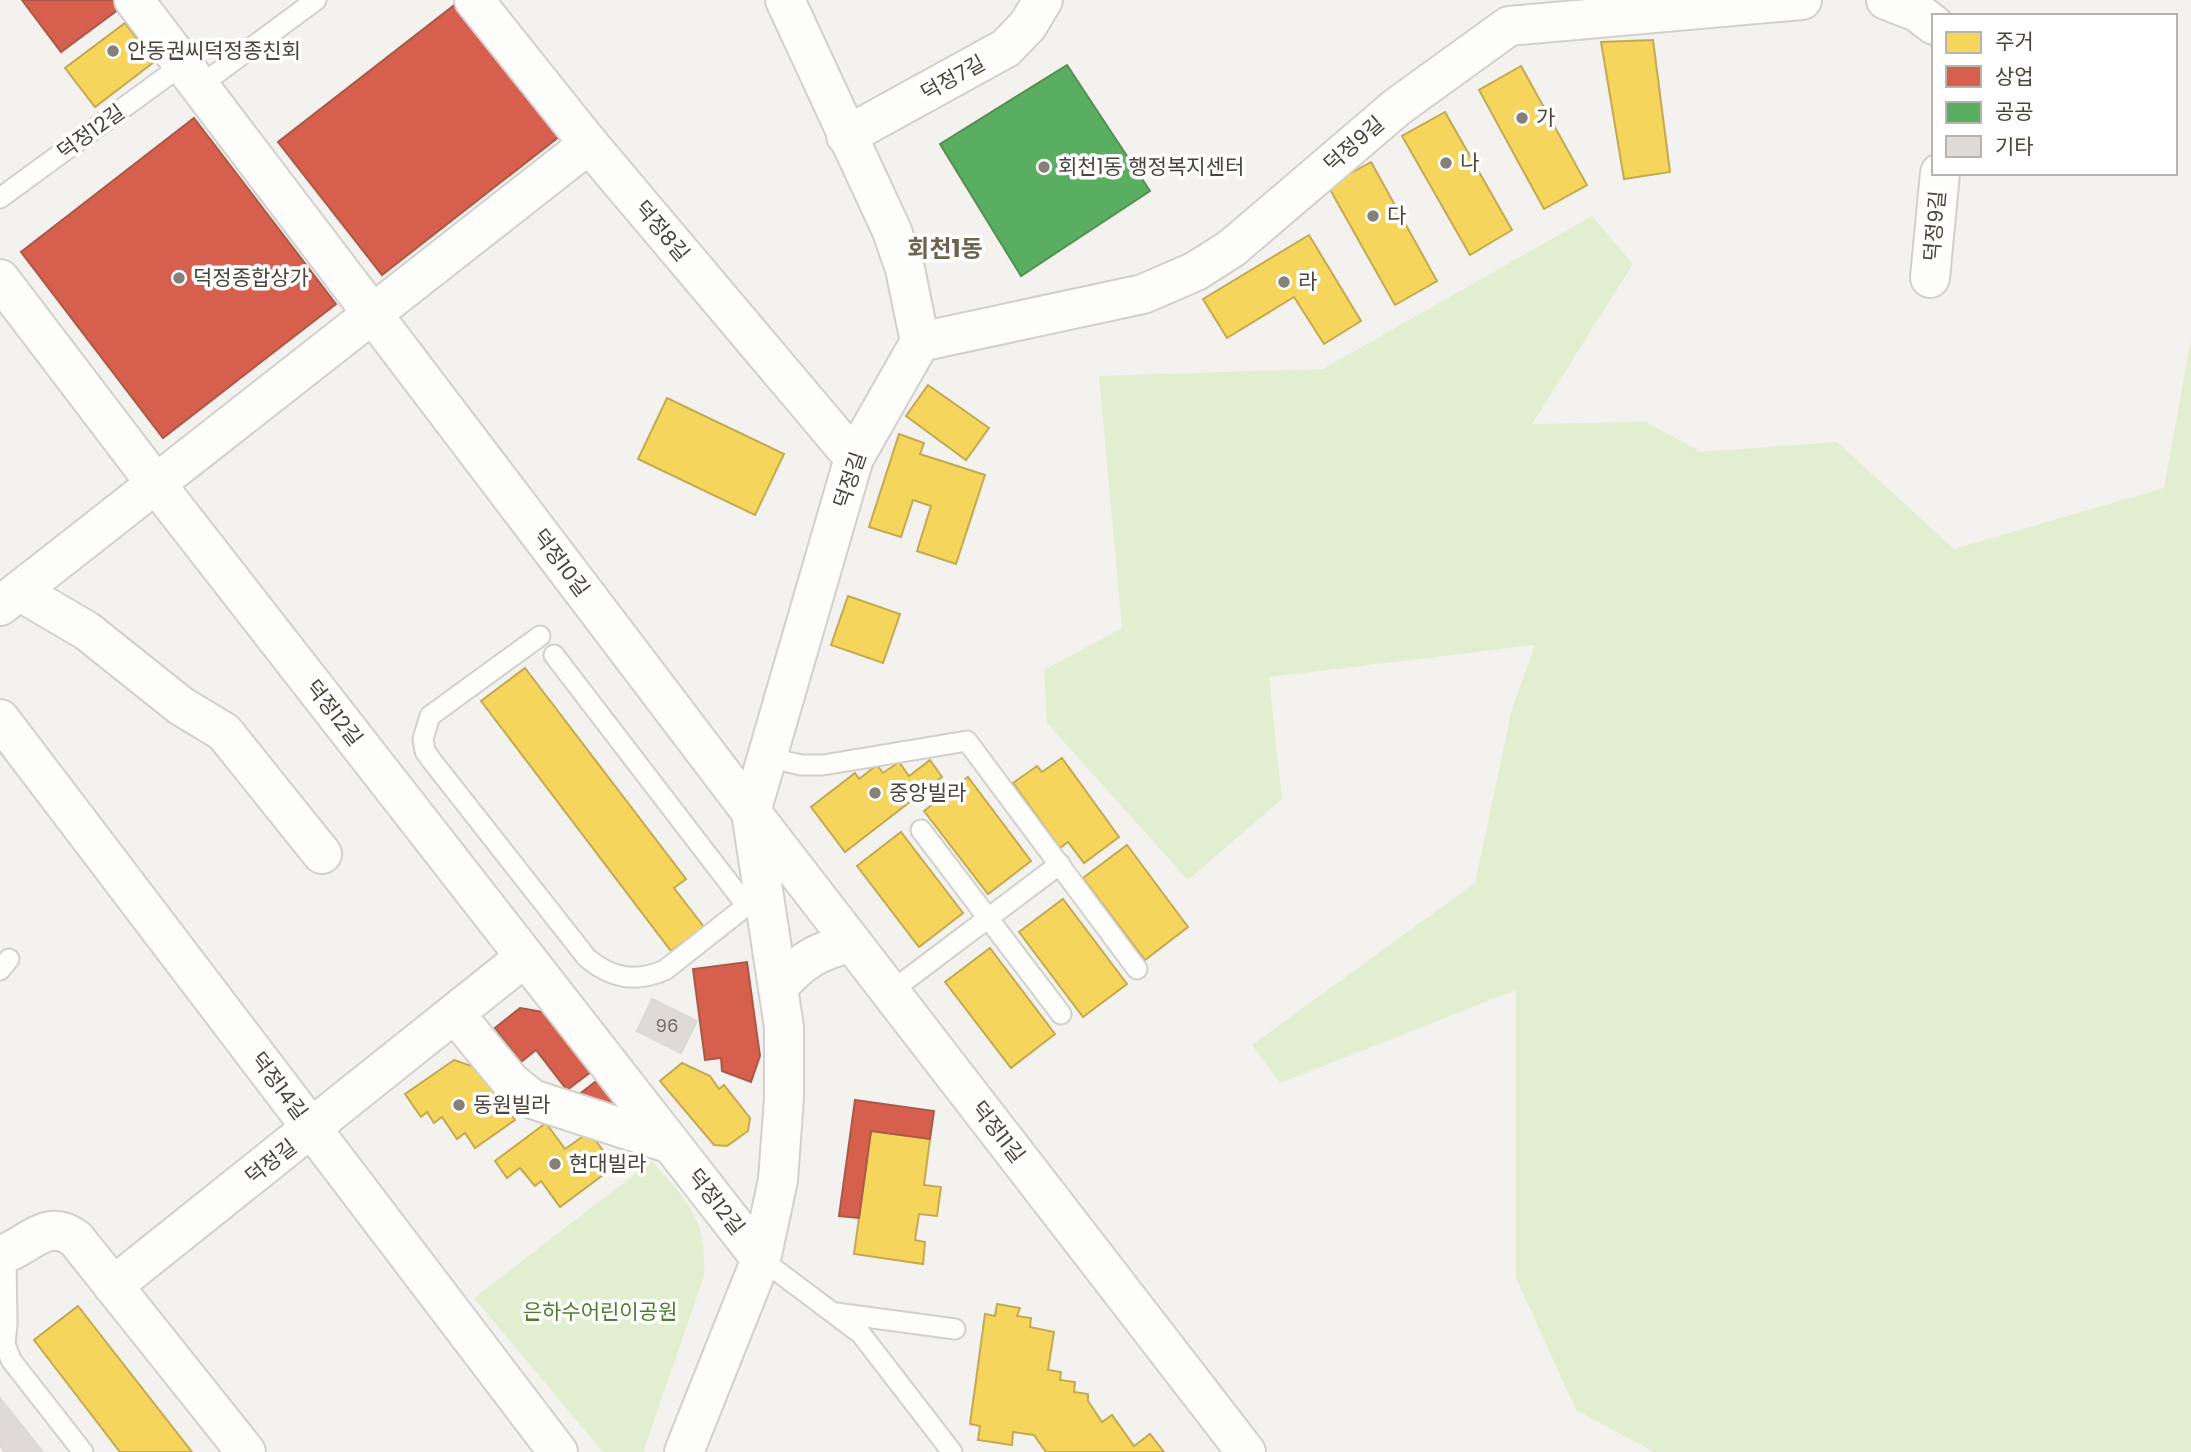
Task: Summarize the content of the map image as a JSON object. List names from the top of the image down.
{
  "streets": {
    "street": [
      "덕정7길",
      "덕정12길",
      "덕정9길",
      "덕정8길",
      "덕정길",
      "덕정10길",
      "덕정14길",
      "덕정11길"
    ]
  },
  "crossings": [
    ["덕정12길", "덕정길"],
    ["덕정12길", "덕정10길"],
    ["덕정9길", "덕정길"],
    ["덕정8길", "덕정길"],
    ["덕정길", "덕정10길"],
    ["덕정길", "덕정14길"],
    ["덕정길", "덕정11길"],
    ["덕정10길", "덕정11길"]
  ],
  "districts": ["회천1동"],
  "parks": ["은하수어린이공원"],
  "places": [
    "안동권씨덕정종친회",
    "가",
    "나",
    "회천1동 행정복지센터",
    "다",
    "덕정종합상가",
    "라",
    "중앙빌라",
    "동원빌라",
    "현대빌라"
  ],
  "house_numbers": ["96"],
  "legend": [
    "주거",
    "상업",
    "공공",
    "기타"
  ]
}
